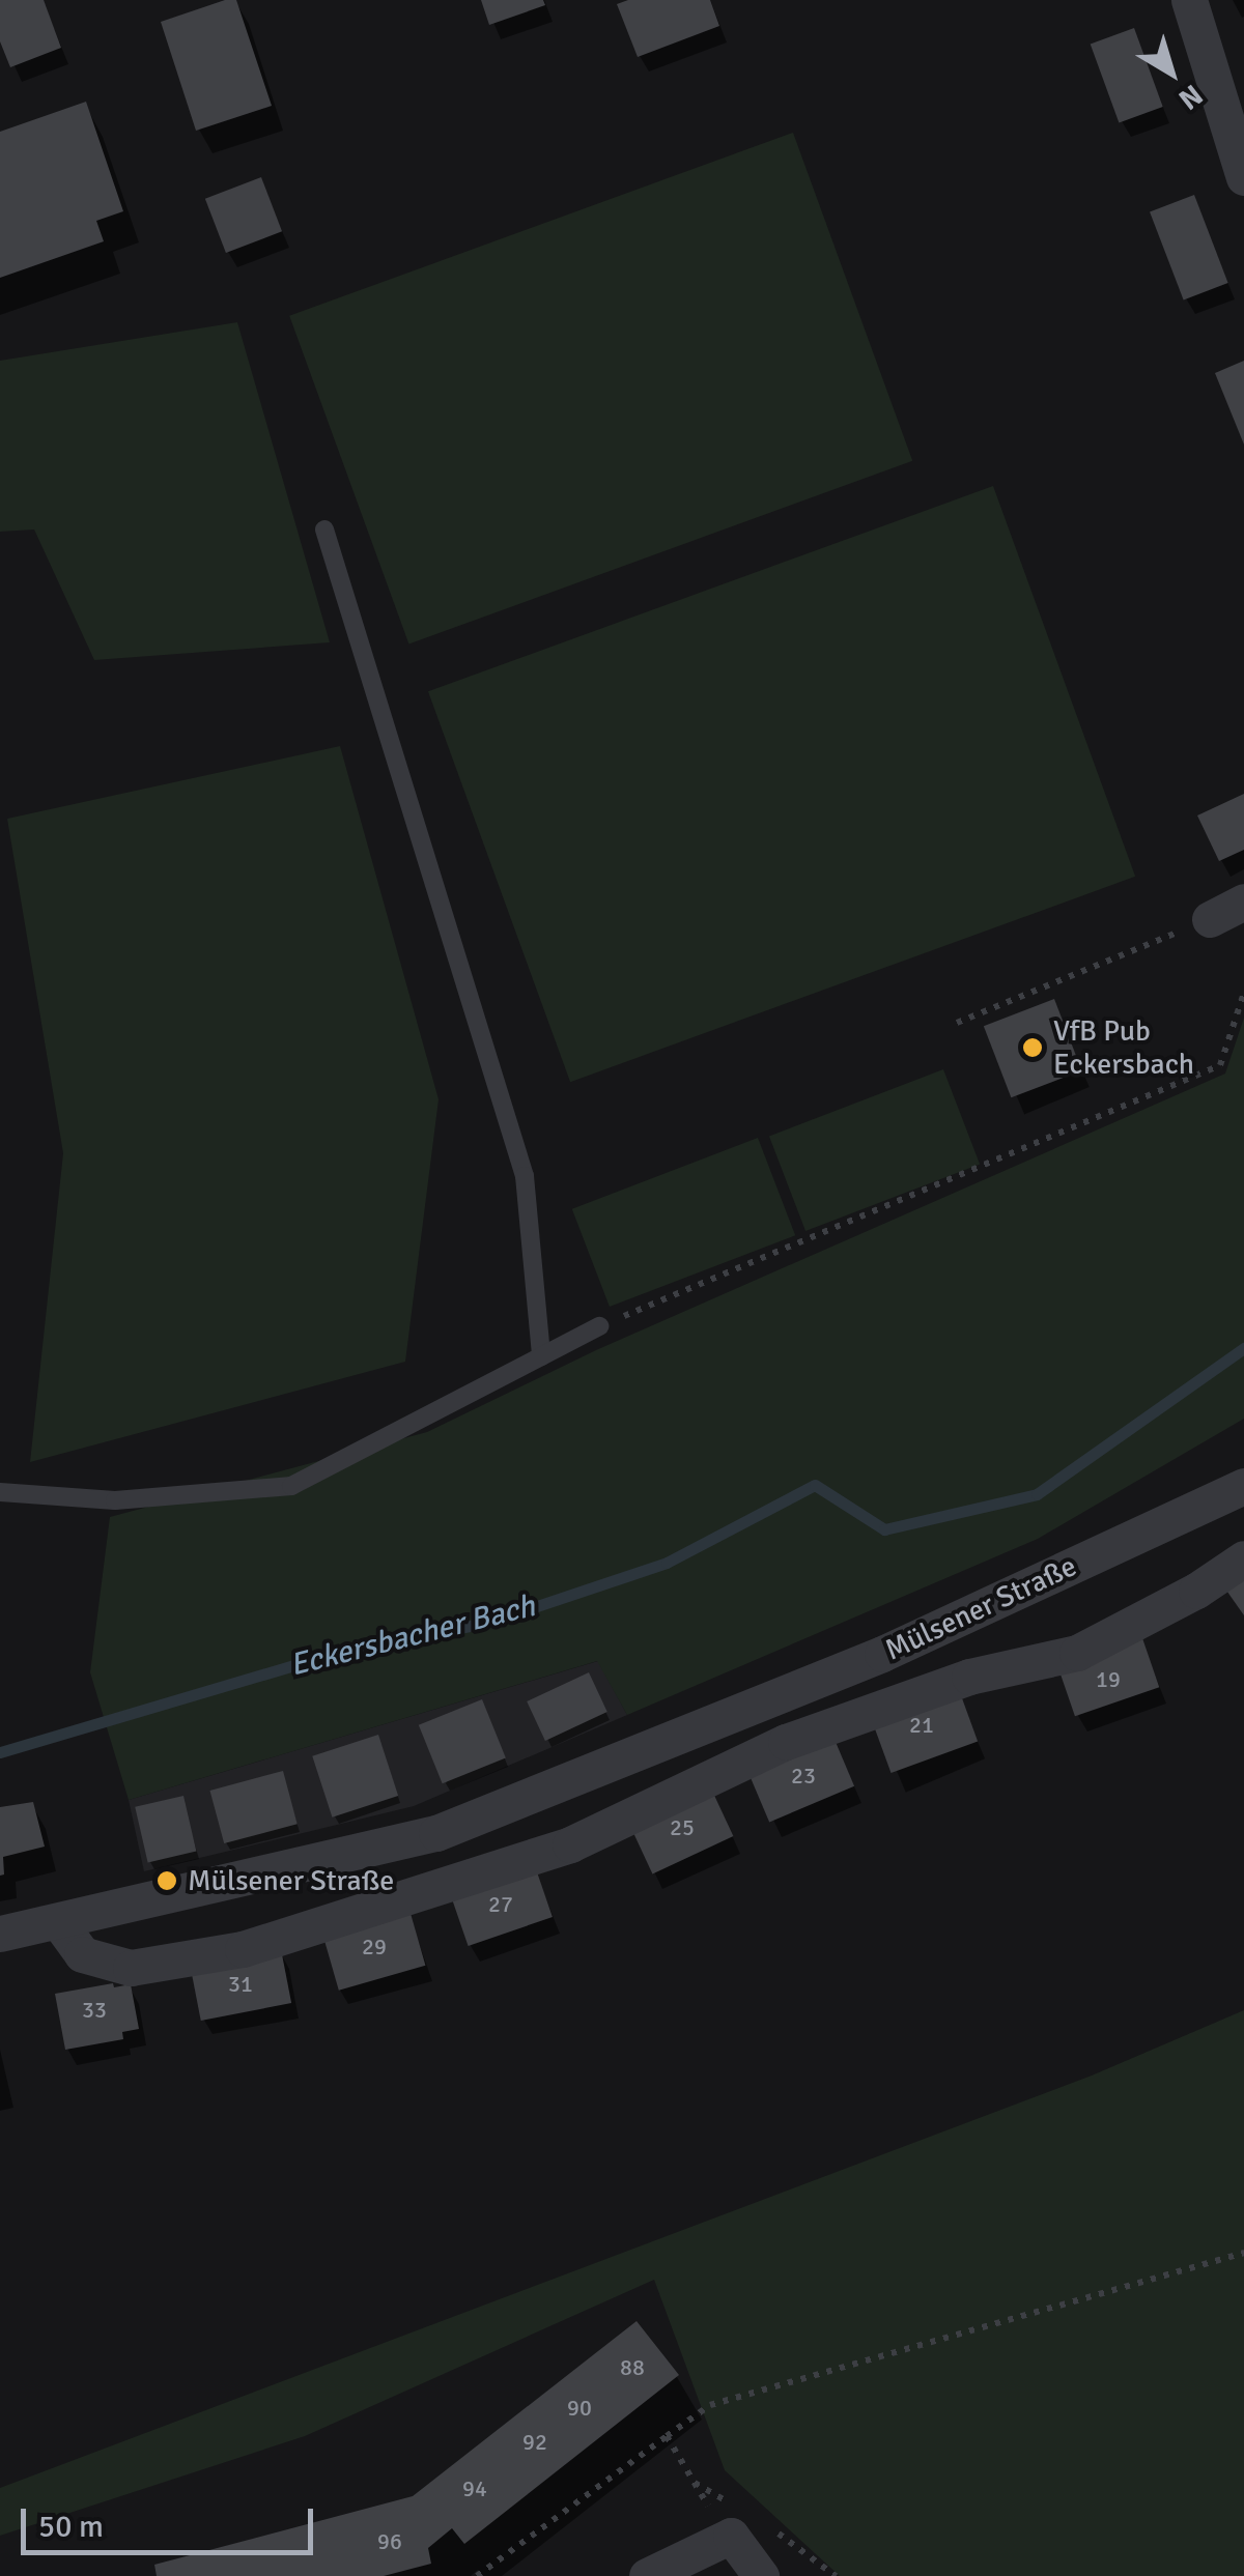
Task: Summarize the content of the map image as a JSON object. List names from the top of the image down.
{
  "streets": {
    "street": ["Mülsener Straße"]
  },
  "water": ["Eckersbacher Bach"],
  "places": ["VfB Pub Eckersbach", "Mülsener Straße"],
  "house_numbers": [
    "19",
    "21",
    "23",
    "25",
    "27",
    "29",
    "31",
    "33",
    "88",
    "90",
    "92",
    "94",
    "96"
  ],
  "scale_bar": "50 m",
  "north": "bottom right"
}
